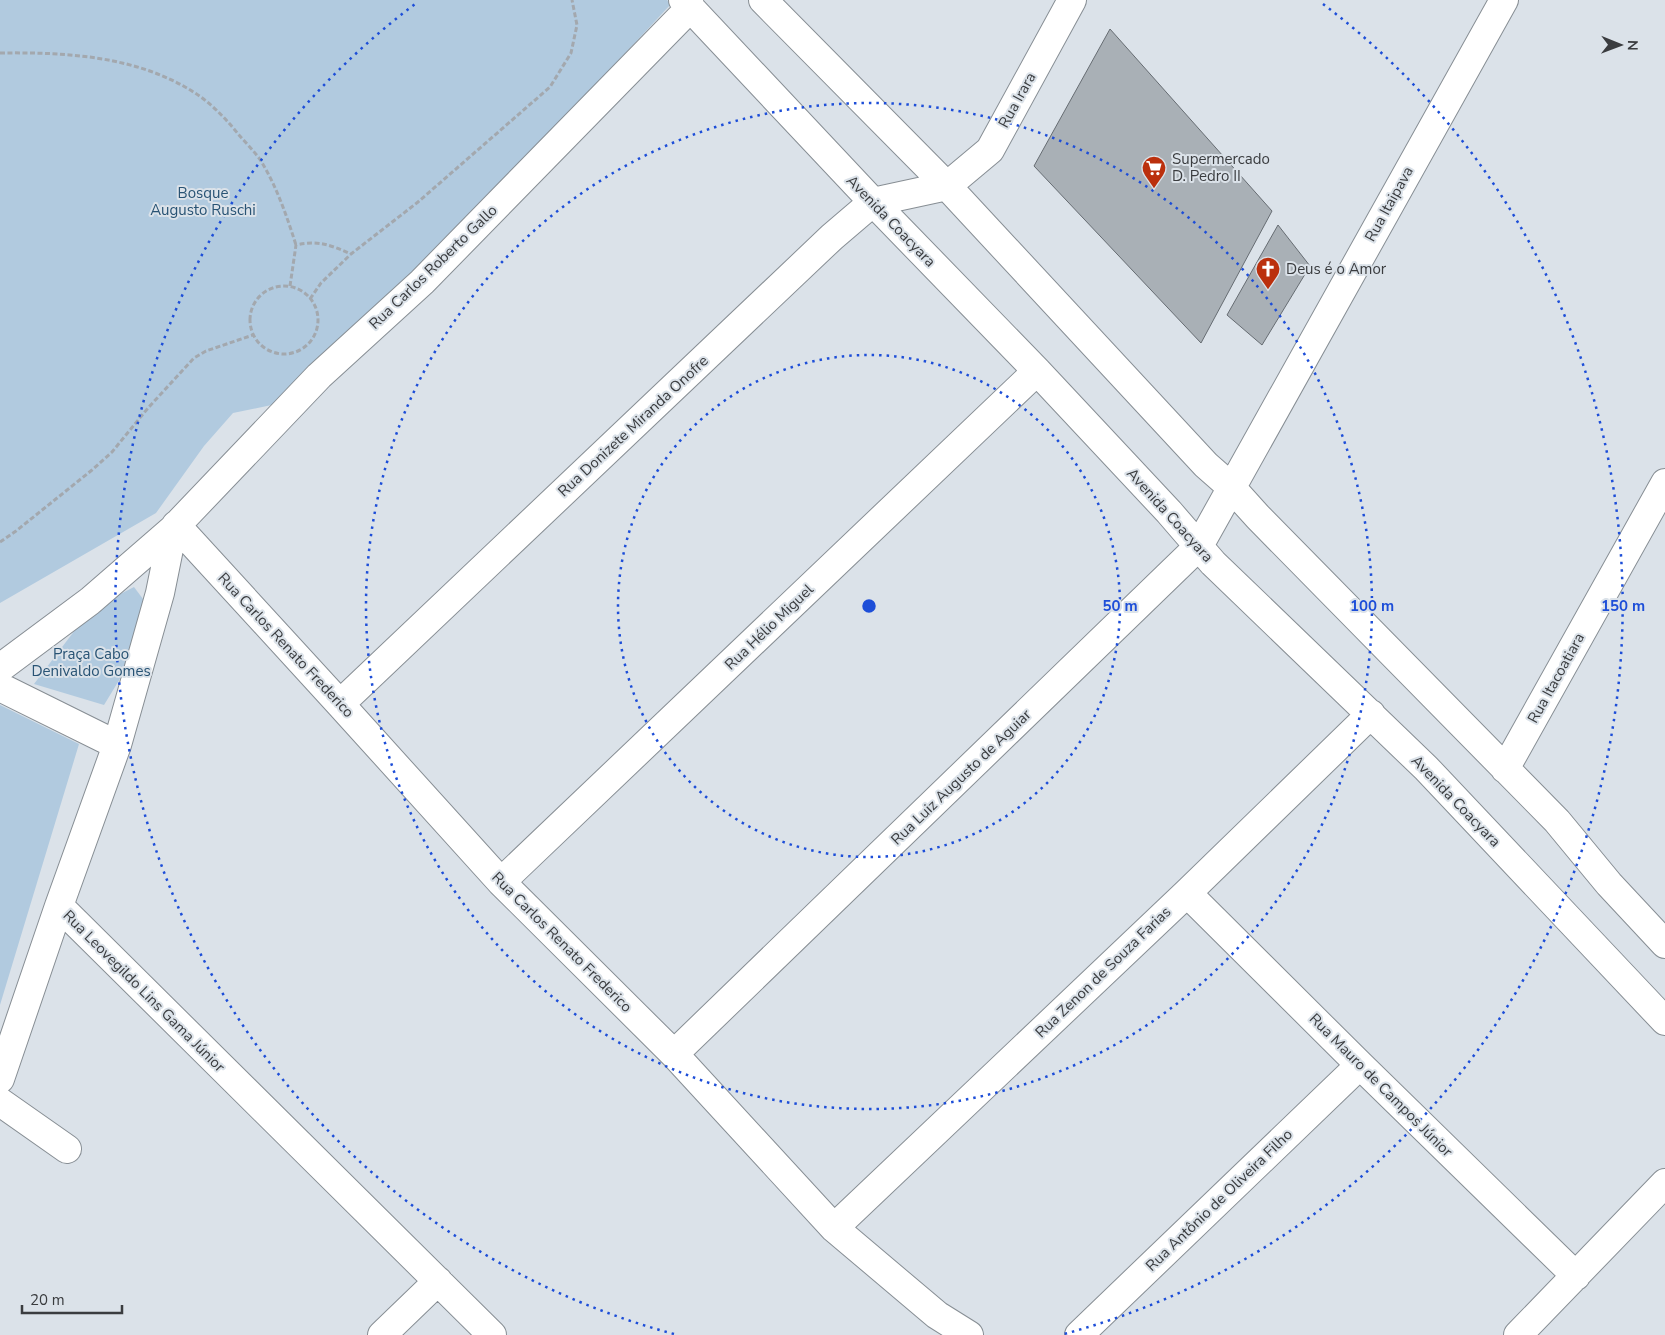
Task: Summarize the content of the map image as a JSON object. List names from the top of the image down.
{
  "streets": {
    "street": [
      "Rua Irara",
      "Rua Itaipava",
      "Avenida Coacyara",
      "Rua Carlos Roberto Gallo",
      "Rua Donizete Miranda Onofre",
      "Rua Hélio Miguel",
      "Rua Carlos Renato Frederico",
      "Rua Itacoatiara",
      "Rua Luiz Augusto de Aguiar",
      "Rua Zenon de Souza Farias",
      "Rua Leovegildo Lins Gama Júnior",
      "Rua Mauro de Campos Júnior",
      "Rua Antônio de Oliveira Filho"
    ]
  },
  "crossings": [
    ["Rua Irara", "Rua Donizete Miranda Onofre"],
    ["Rua Itaipava", "Rua Luiz Augusto de Aguiar"],
    ["Avenida Coacyara", "Rua Carlos Roberto Gallo"],
    ["Avenida Coacyara", "Rua Donizete Miranda Onofre"],
    ["Avenida Coacyara", "Rua Hélio Miguel"],
    ["Avenida Coacyara", "Rua Luiz Augusto de Aguiar"],
    ["Avenida Coacyara", "Rua Zenon de Souza Farias"],
    ["Rua Carlos Roberto Gallo", "Rua Carlos Renato Frederico"],
    ["Rua Carlos Roberto Gallo", "Rua Leovegildo Lins Gama Júnior"],
    ["Rua Donizete Miranda Onofre", "Rua Carlos Renato Frederico"],
    ["Rua Hélio Miguel", "Rua Carlos Renato Frederico"],
    ["Rua Carlos Renato Frederico", "Rua Luiz Augusto de Aguiar"],
    ["Rua Carlos Renato Frederico", "Rua Zenon de Souza Farias"],
    ["Rua Carlos Renato Frederico", "Rua Leovegildo Lins Gama Júnior"],
    ["Rua Zenon de Souza Farias", "Rua Mauro de Campos Júnior"],
    ["Rua Mauro de Campos Júnior", "Rua Antônio de Oliveira Filho"]
  ],
  "parks": ["Bosque Augusto Ruschi", "Praça Cabo Denivaldo Gomes"],
  "places": {
    "supermarket": ["Supermercado D. Pedro II"],
    "church": ["Deus é o Amor"]
  },
  "scale_bar": "20 m",
  "north": "right",
  "rings": ["50 m", "100 m", "150 m"]
}
